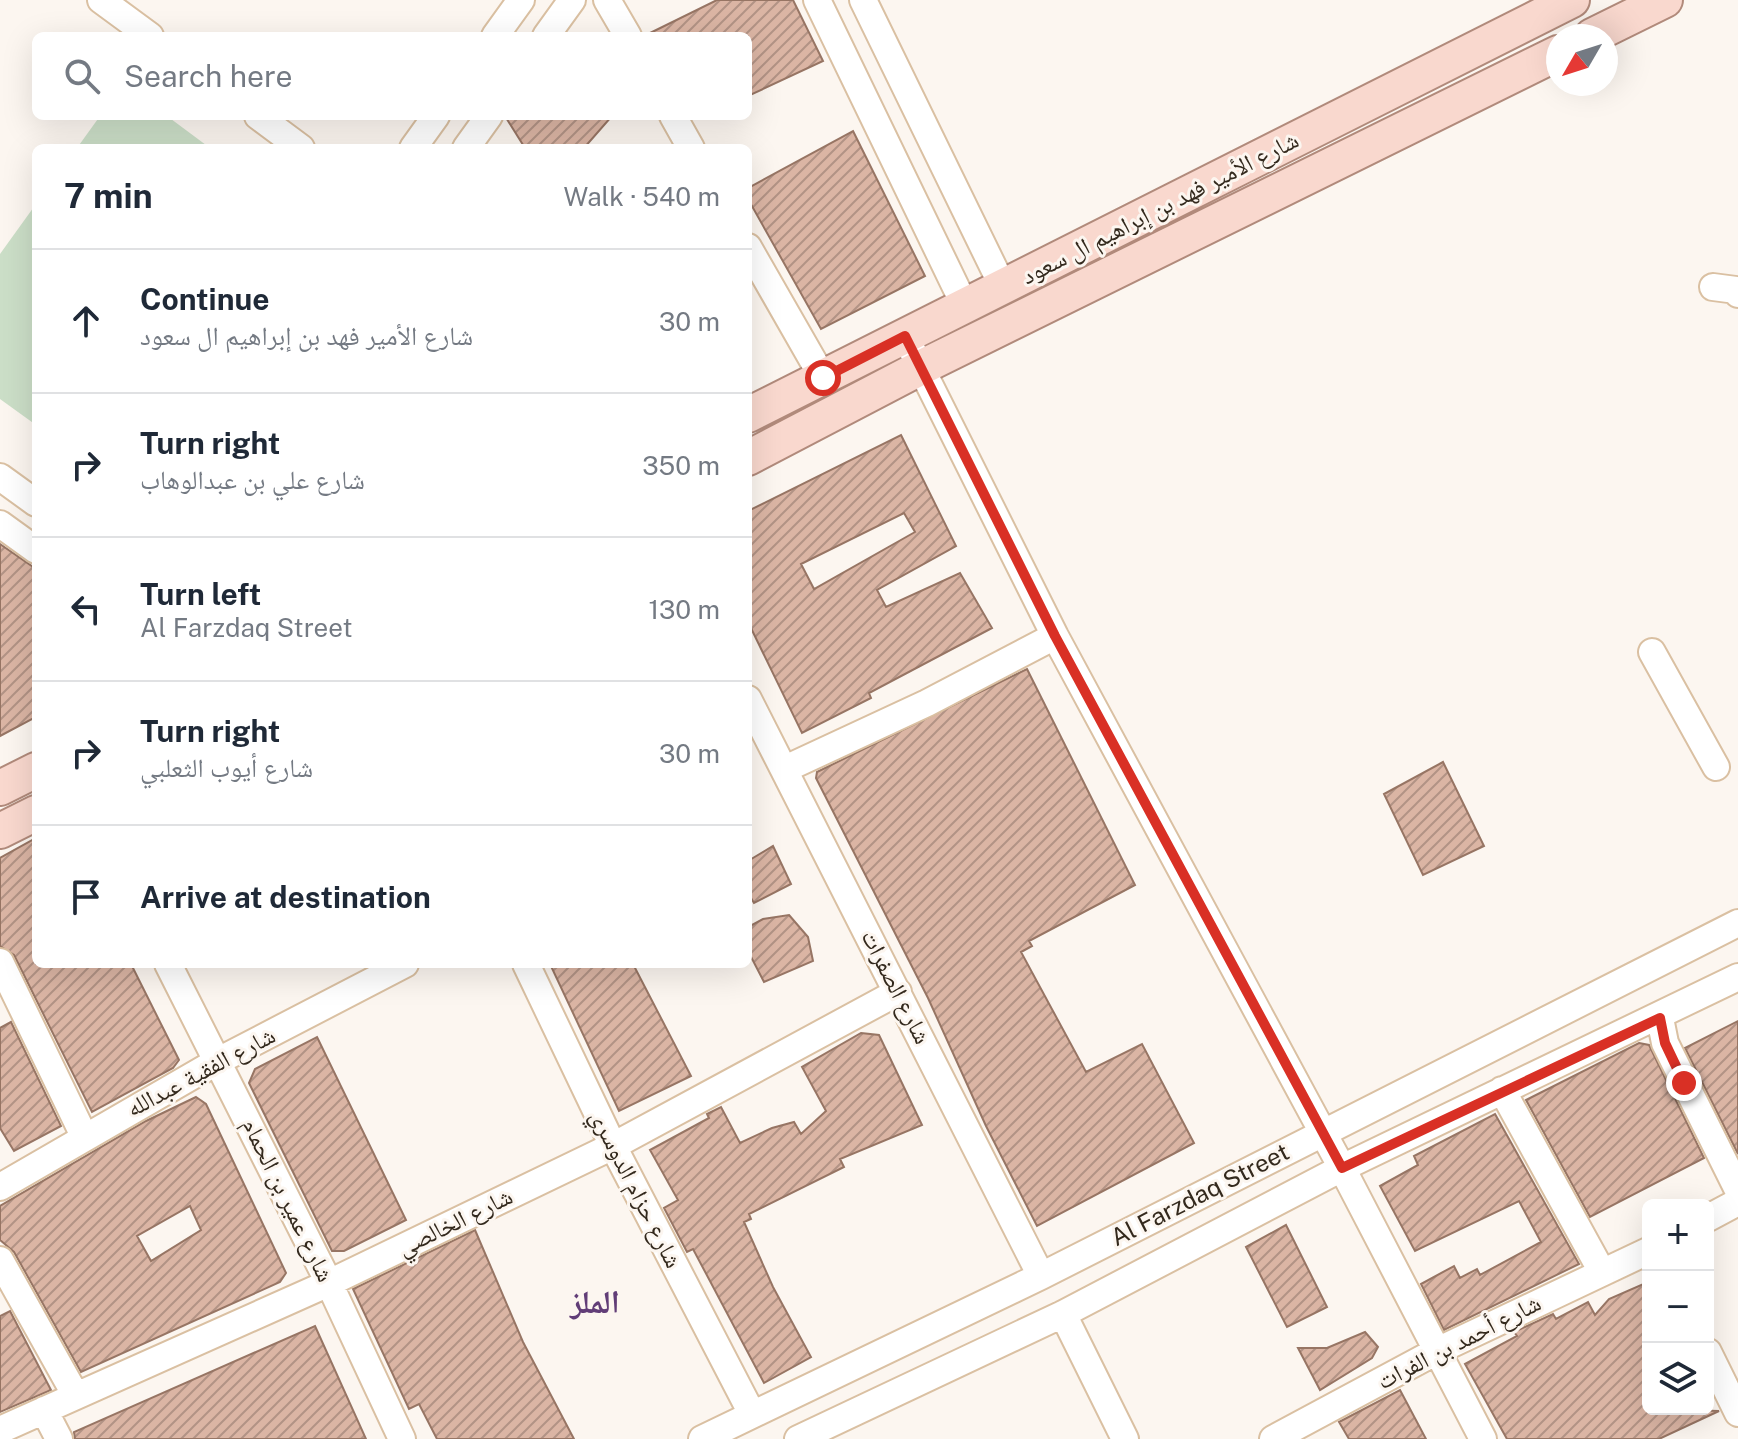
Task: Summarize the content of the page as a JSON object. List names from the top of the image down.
{
  "streets": {
    "main road": ["شارع الأمير فهد بن إبراهيم ال سعود"],
    "street": [
      "شارع الصفرات",
      "شارع الفقية عبدالله",
      "شارع حزام الدوسري",
      "Al Farzdaq Street",
      "شارع عمير بن الحمام",
      "شارع الخالصي",
      "شارع أحمد بن الفرات"
    ]
  },
  "crossings": [
    ["شارع الصفرات", "Al Farzdaq Street"],
    ["شارع الصفرات", "شارع الخالصي"],
    ["شارع الفقية عبدالله", "شارع عمير بن الحمام"],
    ["شارع حزام الدوسري", "Al Farzdaq Street"],
    ["شارع حزام الدوسري", "شارع الخالصي"],
    ["شارع عمير بن الحمام", "شارع الخالصي"]
  ],
  "districts": ["الملز"],
  "north": "bottom left",
  "page": {
    "search": "Search here",
    "heading": ["7 min", "Walk · 540 m"],
    "list": [
      ["Continue", "شارع الأمير فهد بن إبراهيم ال سعود", "30 m"],
      ["Turn right", "شارع علي بن عبدالوهاب", "350 m"],
      ["Turn left", "Al Farzdaq Street", "130 m"],
      ["Turn right", "شارع أيوب الثعلبي", "30 m"],
      "Arrive at destination"
    ],
    "map_buttons": ["+", "−"]
  }
}
